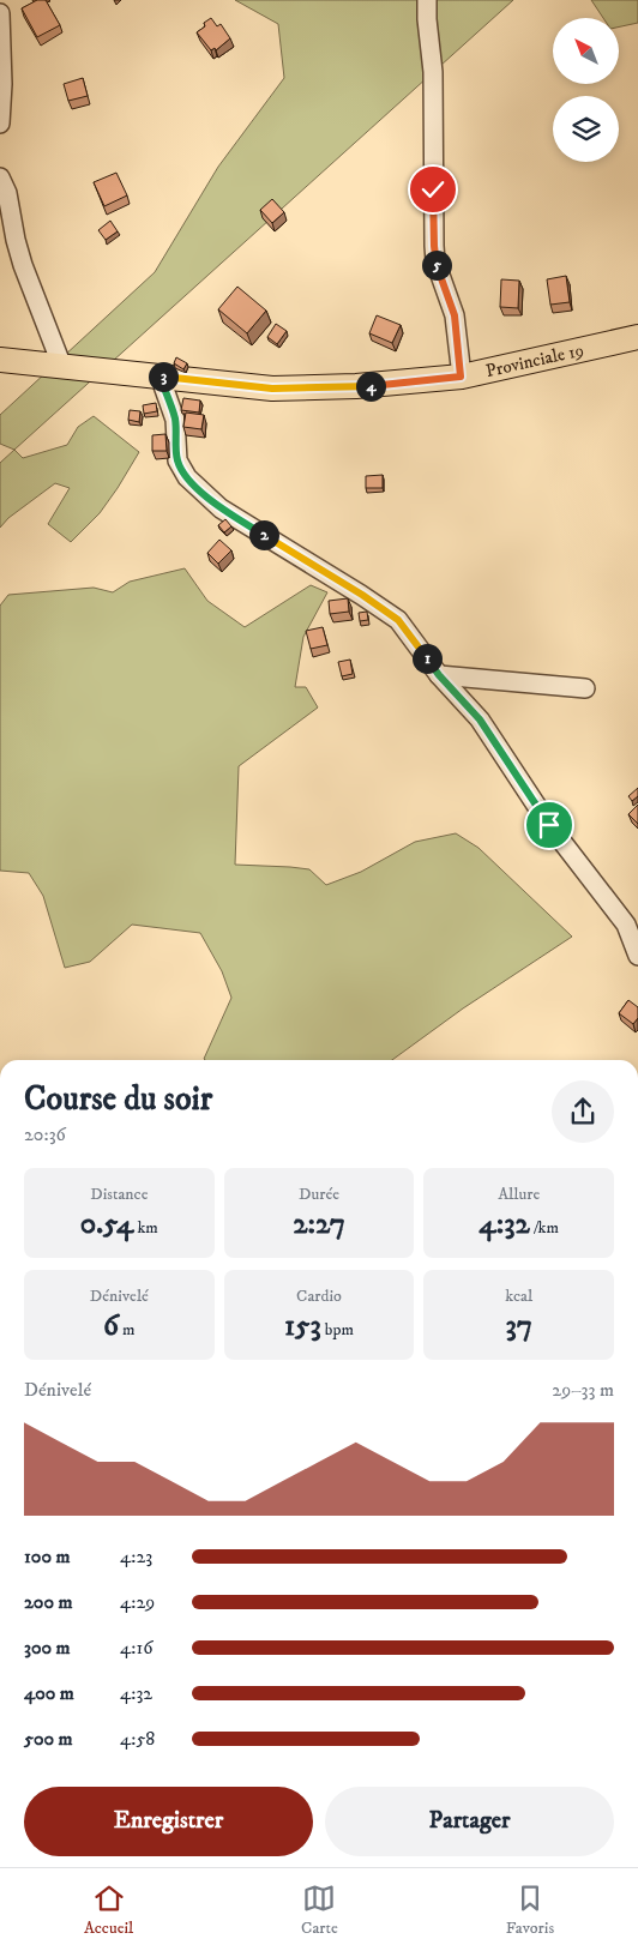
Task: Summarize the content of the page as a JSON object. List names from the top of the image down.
{
  "streets": {
    "main road": ["Provinciale 19"]
  },
  "north": "top left",
  "page": {
    "pins": [
      "5",
      "3",
      "4",
      "2",
      "1"
    ],
    "heading": ["Course du soir", "20:36"],
    "stats": [
      ["Distance", "0.54 km"],
      ["Durée", "2:27"],
      ["Allure", "4:32 /km"],
      ["Dénivelé", "6 m"],
      ["Cardio", "153 bpm"],
      ["kcal", "37"]
    ],
    "chart": ["Dénivelé", "29–33 m"],
    "list": [
      {
        "name": "100 m",
        "note": "4:23"
      },
      {
        "name": "200 m",
        "note": "4:29"
      },
      {
        "name": "300 m",
        "note": "4:16"
      },
      {
        "name": "400 m",
        "note": "4:32"
      },
      {
        "name": "500 m",
        "note": "4:58"
      }
    ],
    "buttons": ["Enregistrer", "Partager"],
    "tabs": ["Accueil", "Carte", "Favoris"]
  }
}
